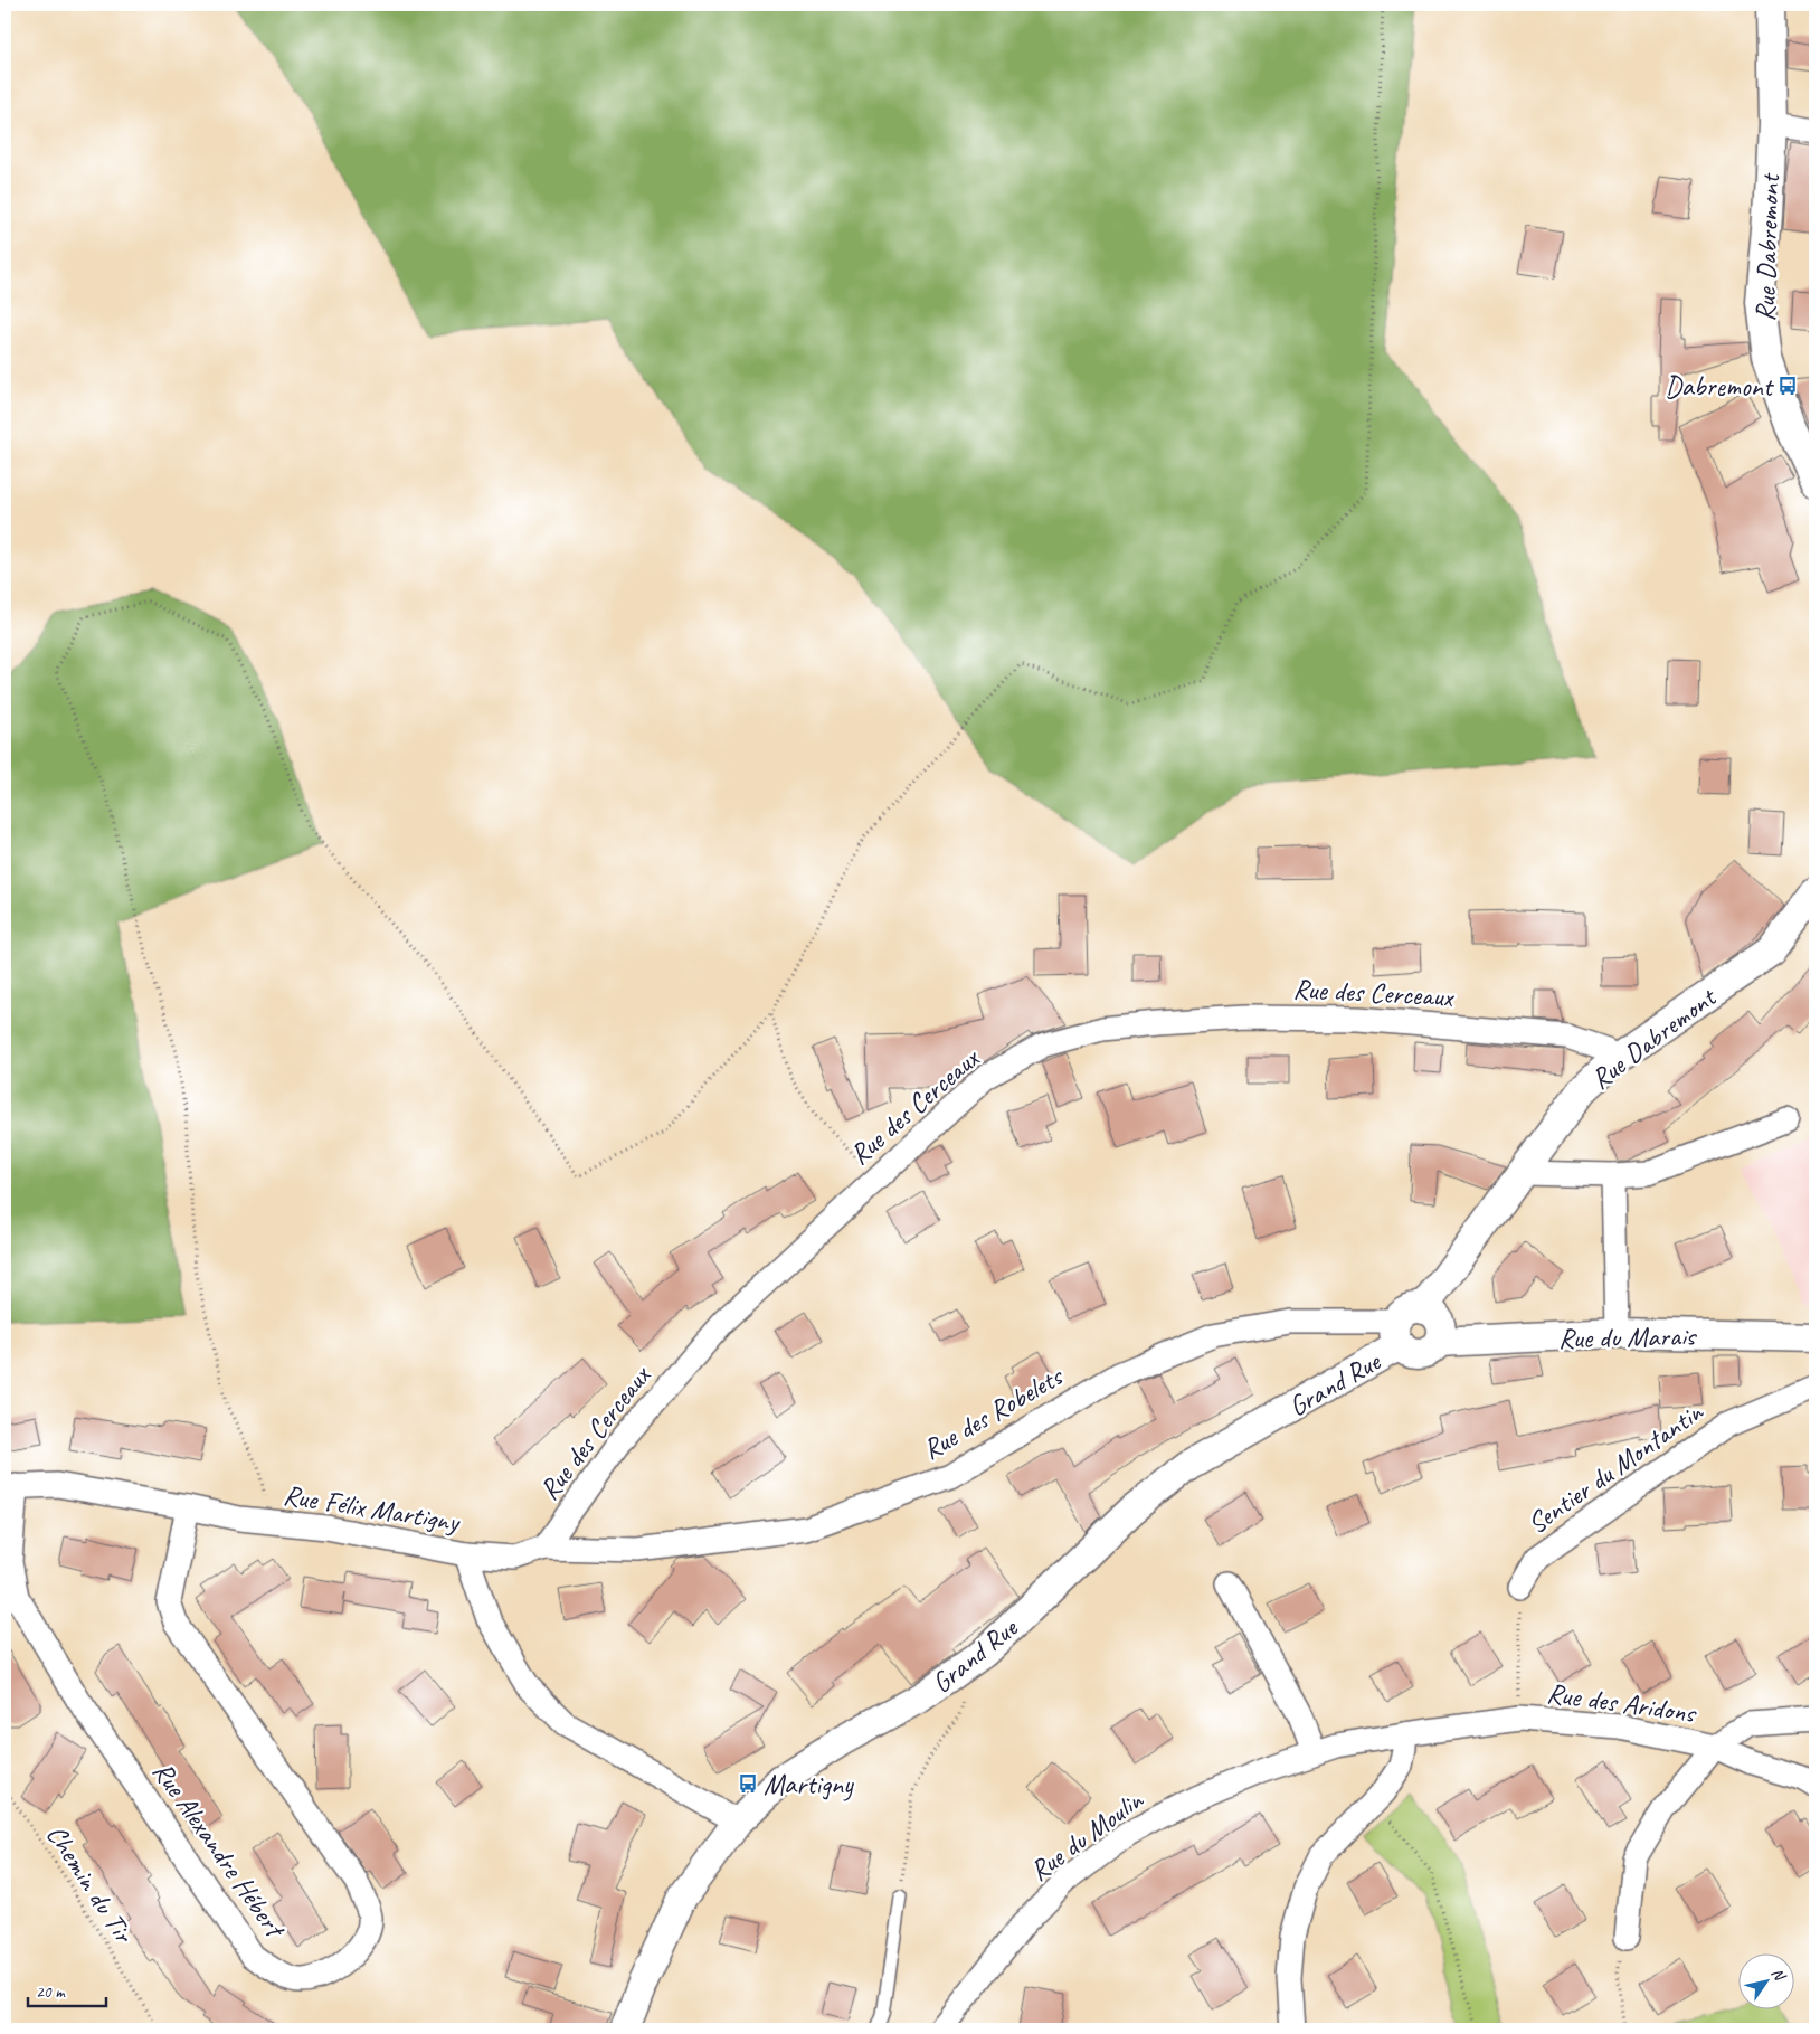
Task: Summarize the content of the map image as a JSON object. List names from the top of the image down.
{
  "streets": {
    "street": [
      "Rue Dabremont",
      "Rue des Cerceaux",
      "Rue du Marais",
      "Grand Rue",
      "Rue des Robelets",
      "Sentier du Montantin",
      "Rue Félix Martigny",
      "Rue des Aridons",
      "Rue du Moulin",
      "Rue Alexandre Hébert"
    ],
    "path": ["Chemin du Tir"]
  },
  "crossings": [
    ["Rue Dabremont", "Rue des Cerceaux"],
    ["Rue Dabremont", "Rue du Marais"],
    ["Rue Dabremont", "Grand Rue"],
    ["Rue Dabremont", "Rue des Robelets"],
    ["Rue des Cerceaux", "Rue des Robelets"],
    ["Rue du Marais", "Grand Rue"],
    ["Rue du Marais", "Rue des Robelets"],
    ["Grand Rue", "Rue des Robelets"],
    ["Grand Rue", "Rue Félix Martigny"],
    ["Rue Félix Martigny", "Rue Alexandre Hébert"],
    ["Rue des Aridons", "Rue du Moulin"]
  ],
  "places": {
    "bus stop": ["Dabremont", "Martigny"]
  },
  "scale_bar": "20 m",
  "north": "top right"
}
